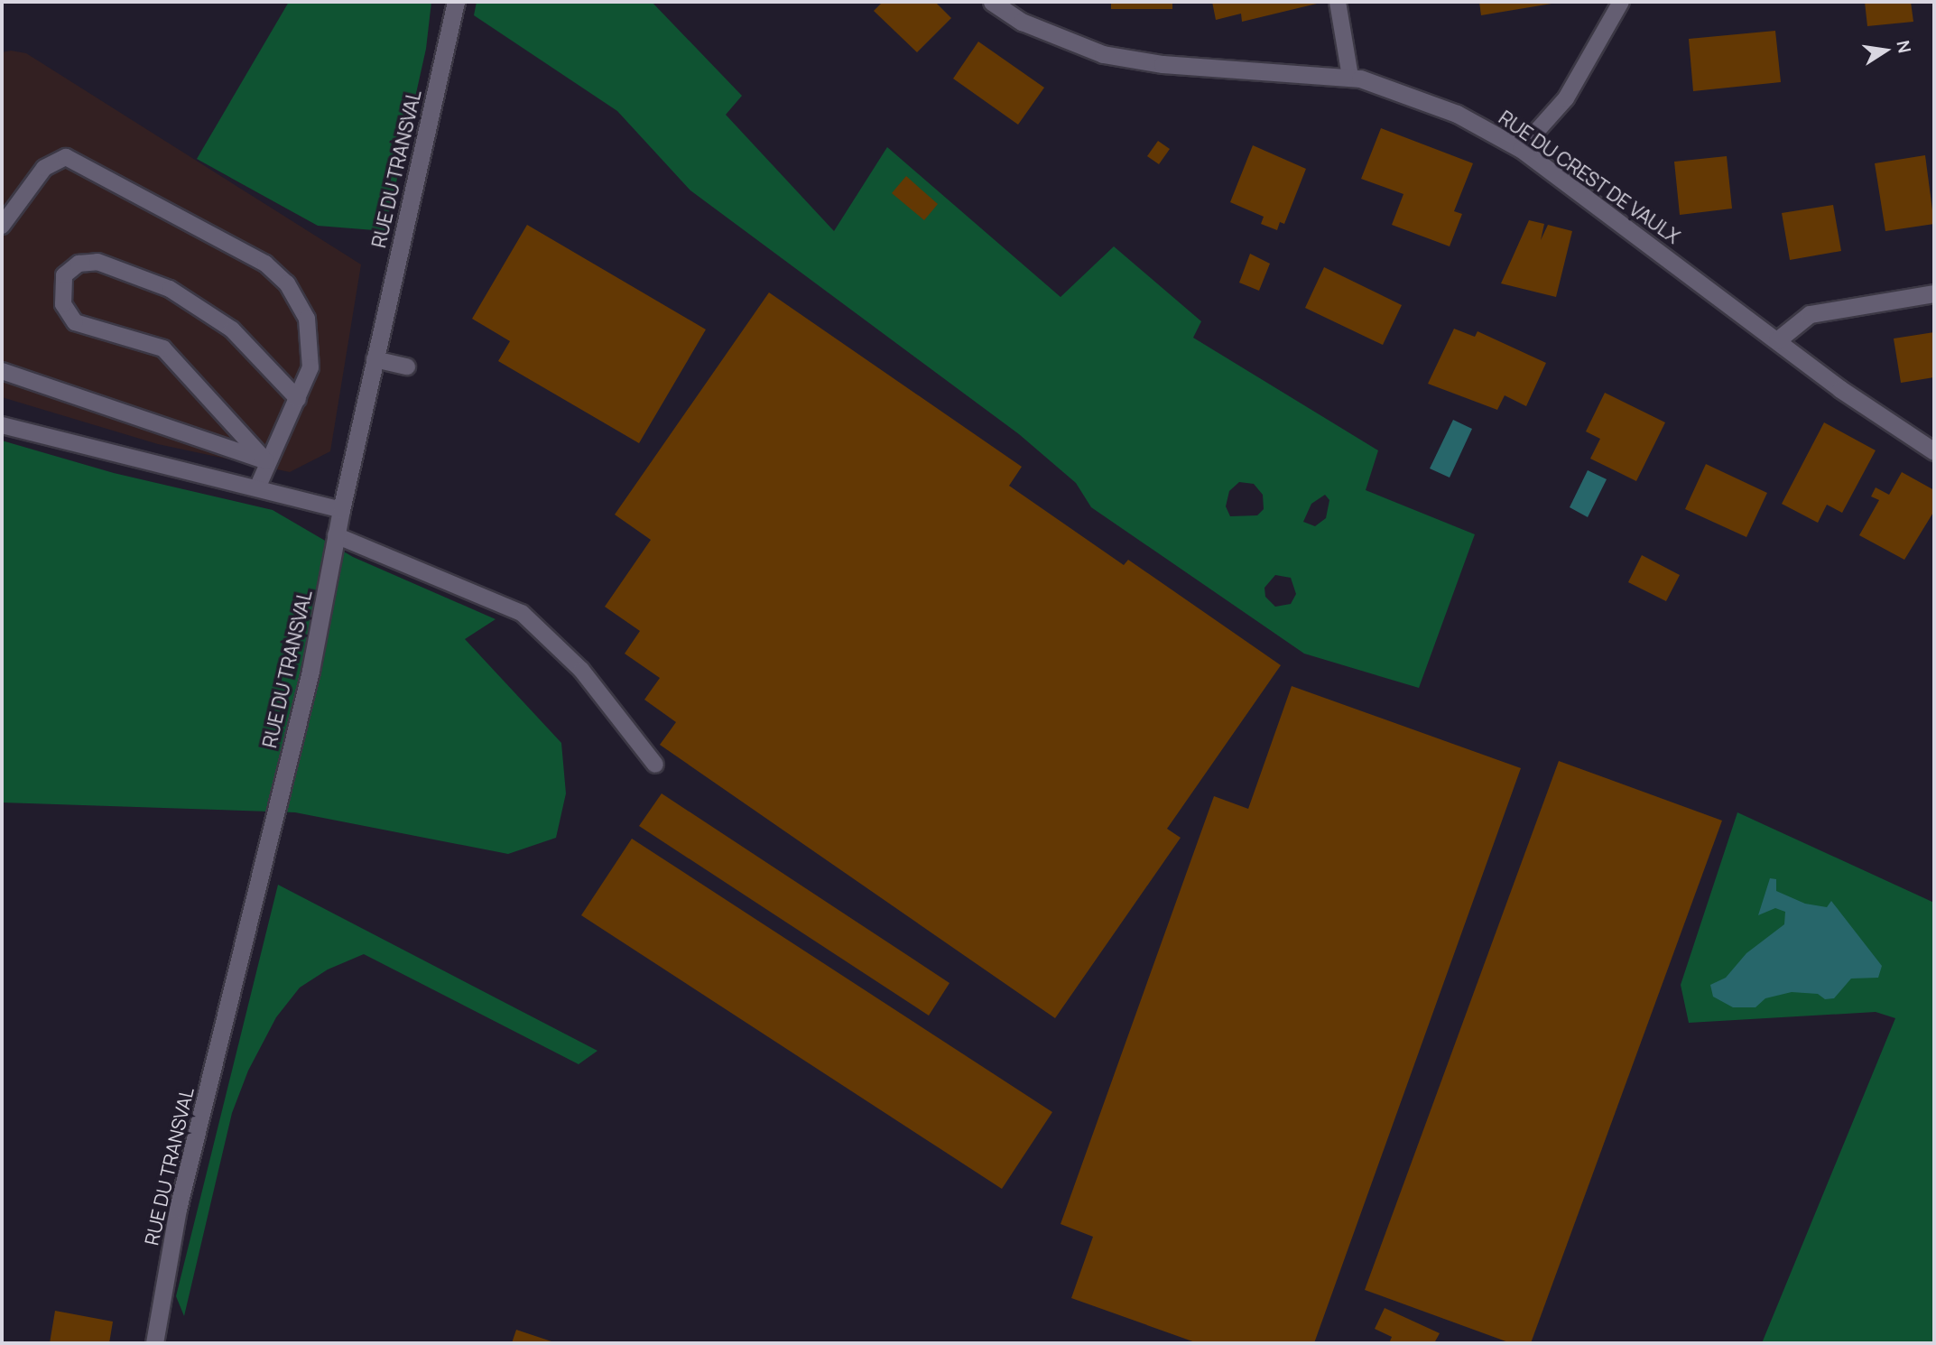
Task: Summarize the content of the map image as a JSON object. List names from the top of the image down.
{
  "streets": {
    "street": ["RUE DU TRANSVAL", "RUE DU CREST DE VAULX"]
  },
  "north": "right"
}
